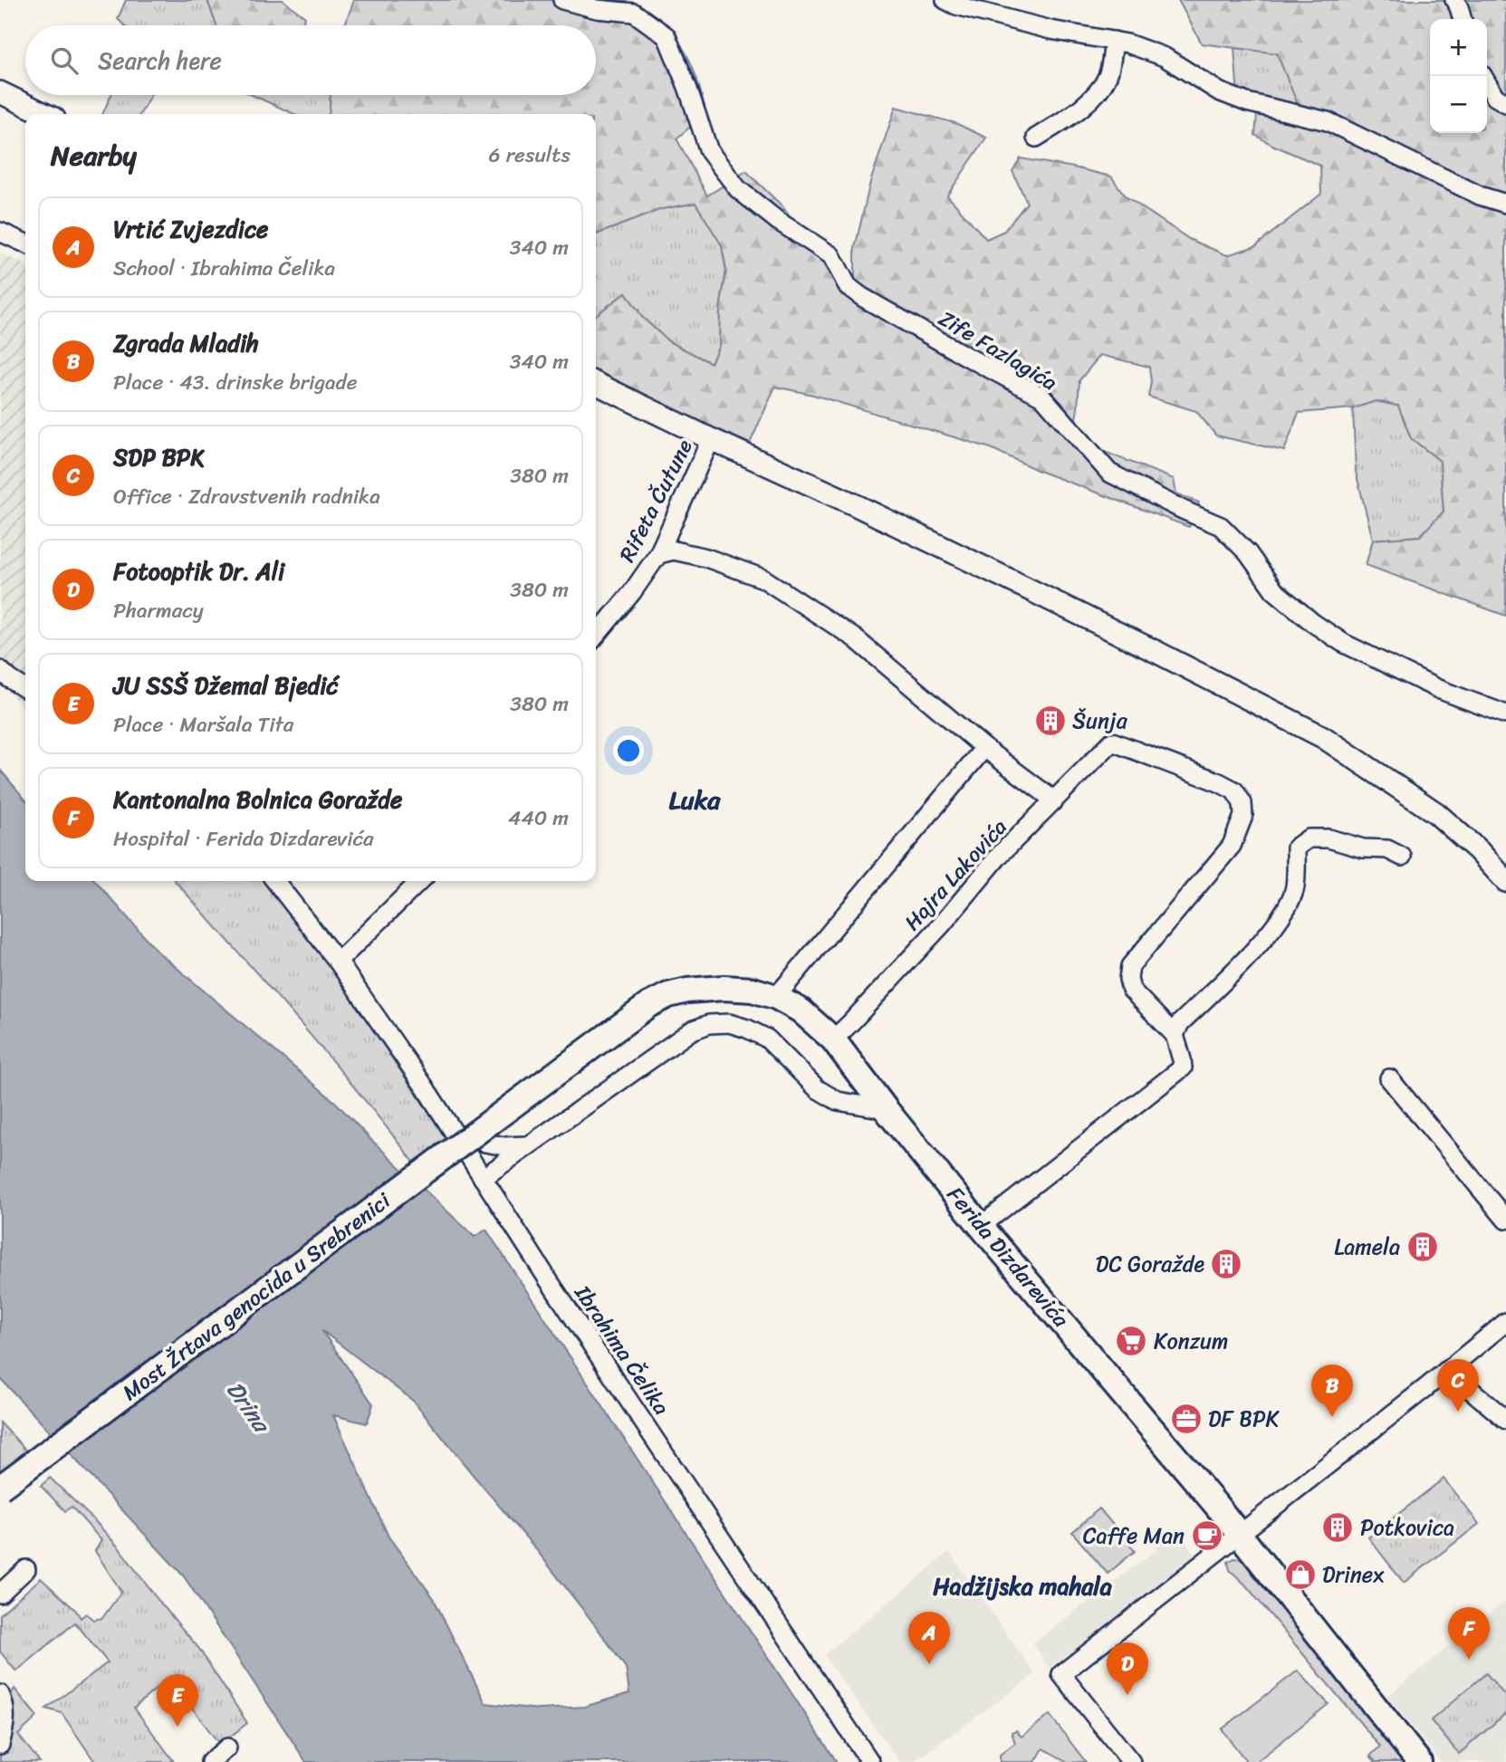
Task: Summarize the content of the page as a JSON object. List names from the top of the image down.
{
  "streets": {
    "main road": ["Ferida Dizdarevića", "Most Žrtava genocida u Srebrenici"],
    "street": [
      "Zife Fazlagića",
      "Rifeta Čutune",
      "Hajra Lakovića",
      "Ibrahima Čelika"
    ]
  },
  "crossings": [
    ["Hajra Lakovića", "Ferida Dizdarevića"],
    ["Ferida Dizdarevića", "Most Žrtava genocida u Srebrenici"]
  ],
  "districts": ["Luka", "Hadžijska mahala"],
  "water": ["Drina"],
  "places": {
    "building": [
      "Šunja",
      "Lamela",
      "DC Goražde",
      "Potkovica"
    ],
    "supermarket": ["Konzum"],
    "office": ["DF BPK"],
    "cafe": ["Caffe Man"],
    "shop": ["Drinex"]
  },
  "page": {
    "map_buttons": ["+", "−"],
    "search": "Search here",
    "heading": ["Nearby", "6 results"],
    "list": [
      {
        "mark": "A",
        "name": "Vrtić Zvjezdice",
        "note": "School · Ibrahima Čelika",
        "value": "340 m"
      },
      {
        "mark": "B",
        "name": "Zgrada Mladih",
        "note": "Place · 43. drinske brigade",
        "value": "340 m"
      },
      {
        "mark": "C",
        "name": "SDP BPK",
        "note": "Office · Zdravstvenih radnika",
        "value": "380 m"
      },
      {
        "mark": "D",
        "name": "Fotooptik Dr. Ali",
        "note": "Pharmacy",
        "value": "380 m"
      },
      {
        "mark": "E",
        "name": "JU SSŠ Džemal Bjedić",
        "note": "Place · Maršala Tita",
        "value": "380 m"
      },
      {
        "mark": "F",
        "name": "Kantonalna Bolnica Goražde",
        "note": "Hospital · Ferida Dizdarevića",
        "value": "440 m"
      }
    ],
    "pins": [
      "C",
      "B",
      "F",
      "A",
      "D",
      "E"
    ]
  }
}
